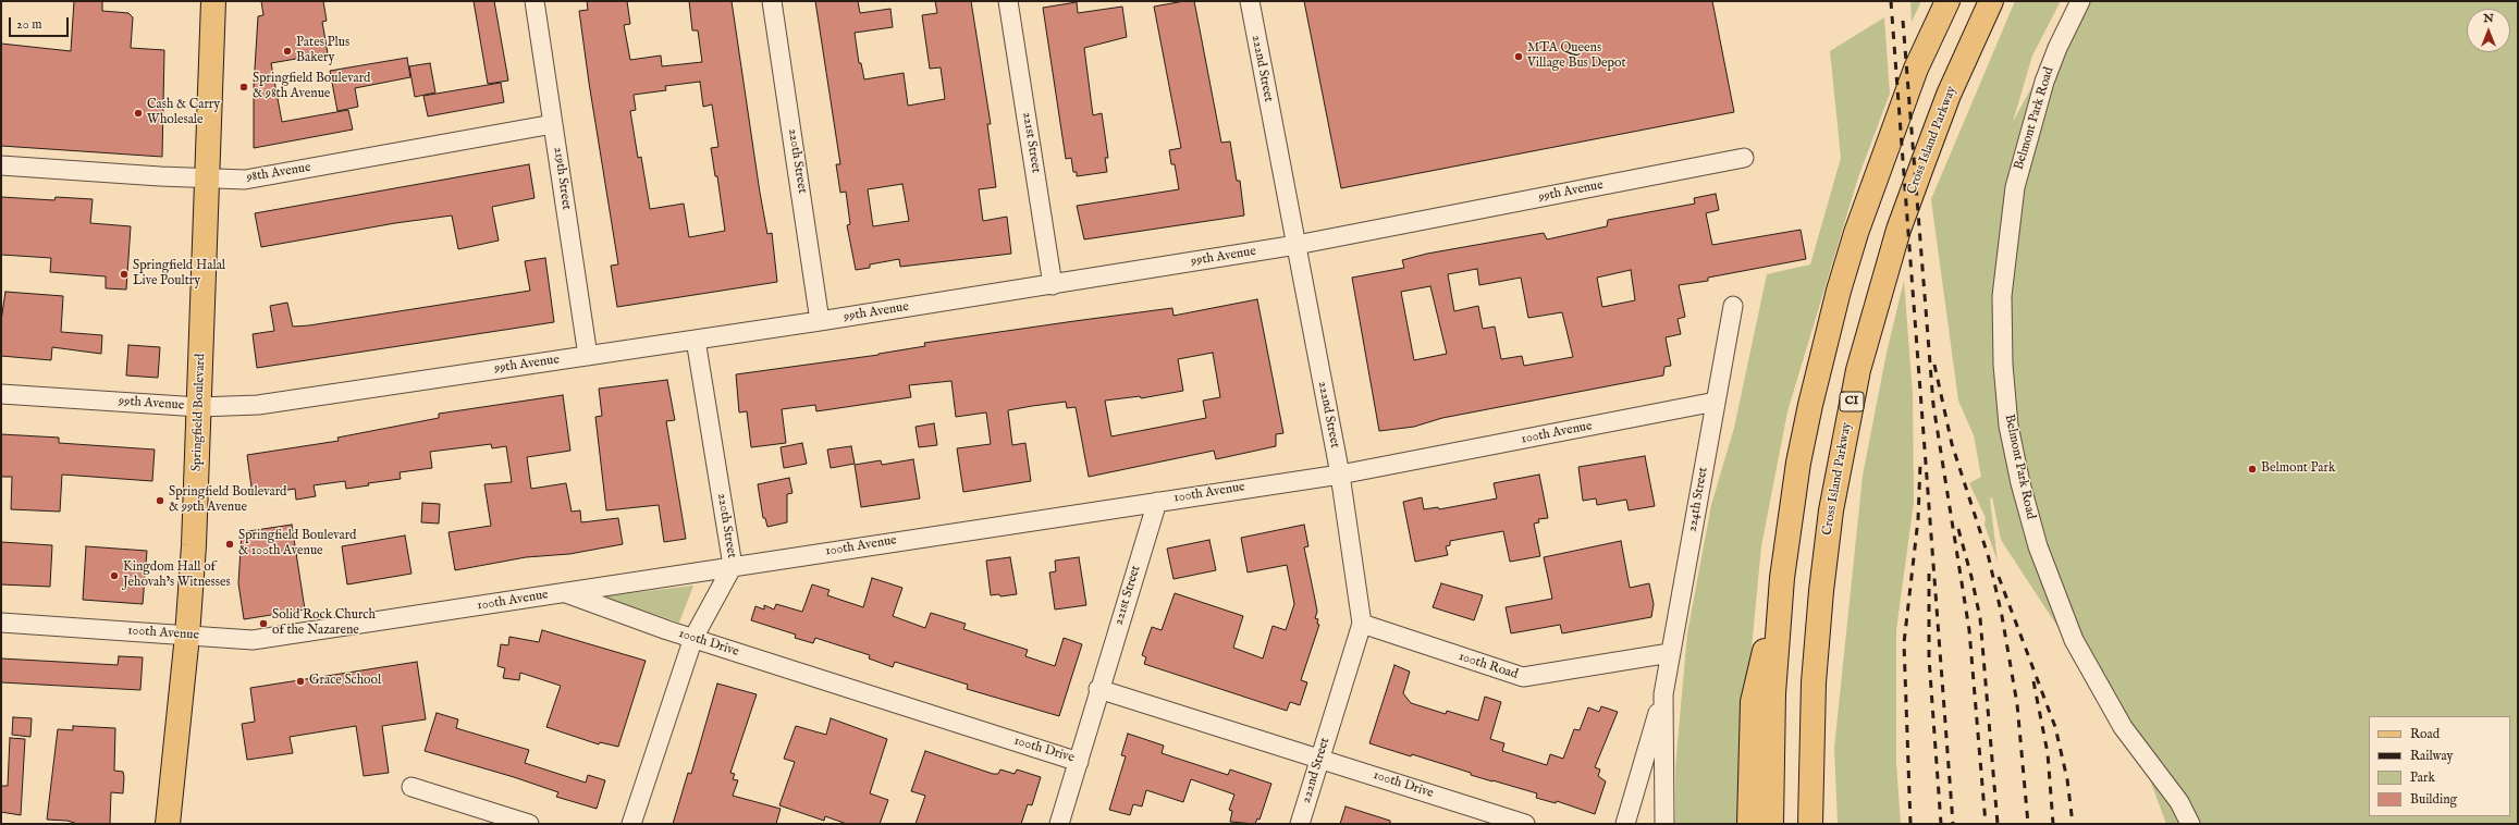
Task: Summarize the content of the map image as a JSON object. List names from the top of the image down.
{
  "streets": {
    "main road": ["Cross Island Parkway", "CI", "Springfield Boulevard"],
    "street": [
      "222nd Street",
      "Belmont Park Road",
      "221st Street",
      "220th Street",
      "98th Avenue",
      "219th Street",
      "99th Avenue",
      "100th Avenue",
      "224th Street",
      "100th Drive",
      "100th Road"
    ]
  },
  "crossings": [
    ["222nd Street", "99th Avenue"],
    ["222nd Street", "100th Avenue"],
    ["222nd Street", "100th Drive"],
    ["222nd Street", "100th Road"],
    ["221st Street", "99th Avenue"],
    ["221st Street", "100th Avenue"],
    ["221st Street", "100th Drive"],
    ["220th Street", "99th Avenue"],
    ["220th Street", "100th Avenue"],
    ["220th Street", "100th Drive"],
    ["98th Avenue", "219th Street"],
    ["98th Avenue", "Springfield Boulevard"],
    ["219th Street", "99th Avenue"],
    ["99th Avenue", "Springfield Boulevard"],
    ["Springfield Boulevard", "100th Avenue"],
    ["100th Avenue", "224th Street"],
    ["100th Avenue", "100th Drive"],
    ["224th Street", "100th Road"]
  ],
  "places": [
    "Pates Plus Bakery",
    "MTA Queens Village Bus Depot",
    "Springfield Boulevard & 98th Avenue",
    "Cash & Carry Wholesale",
    "Springfield Halal Live Poultry",
    "Belmont Park",
    "Springfield Boulevard & 99th Avenue",
    "Springfield Boulevard & 100th Avenue",
    "Kingdom Hall of Jehovah’s Witnesses",
    "Solid Rock Church of the Nazarene",
    "Grace School"
  ],
  "legend": [
    "Road",
    "Railway",
    "Park",
    "Building"
  ],
  "scale_bar": "20 m",
  "north": "top"
}
